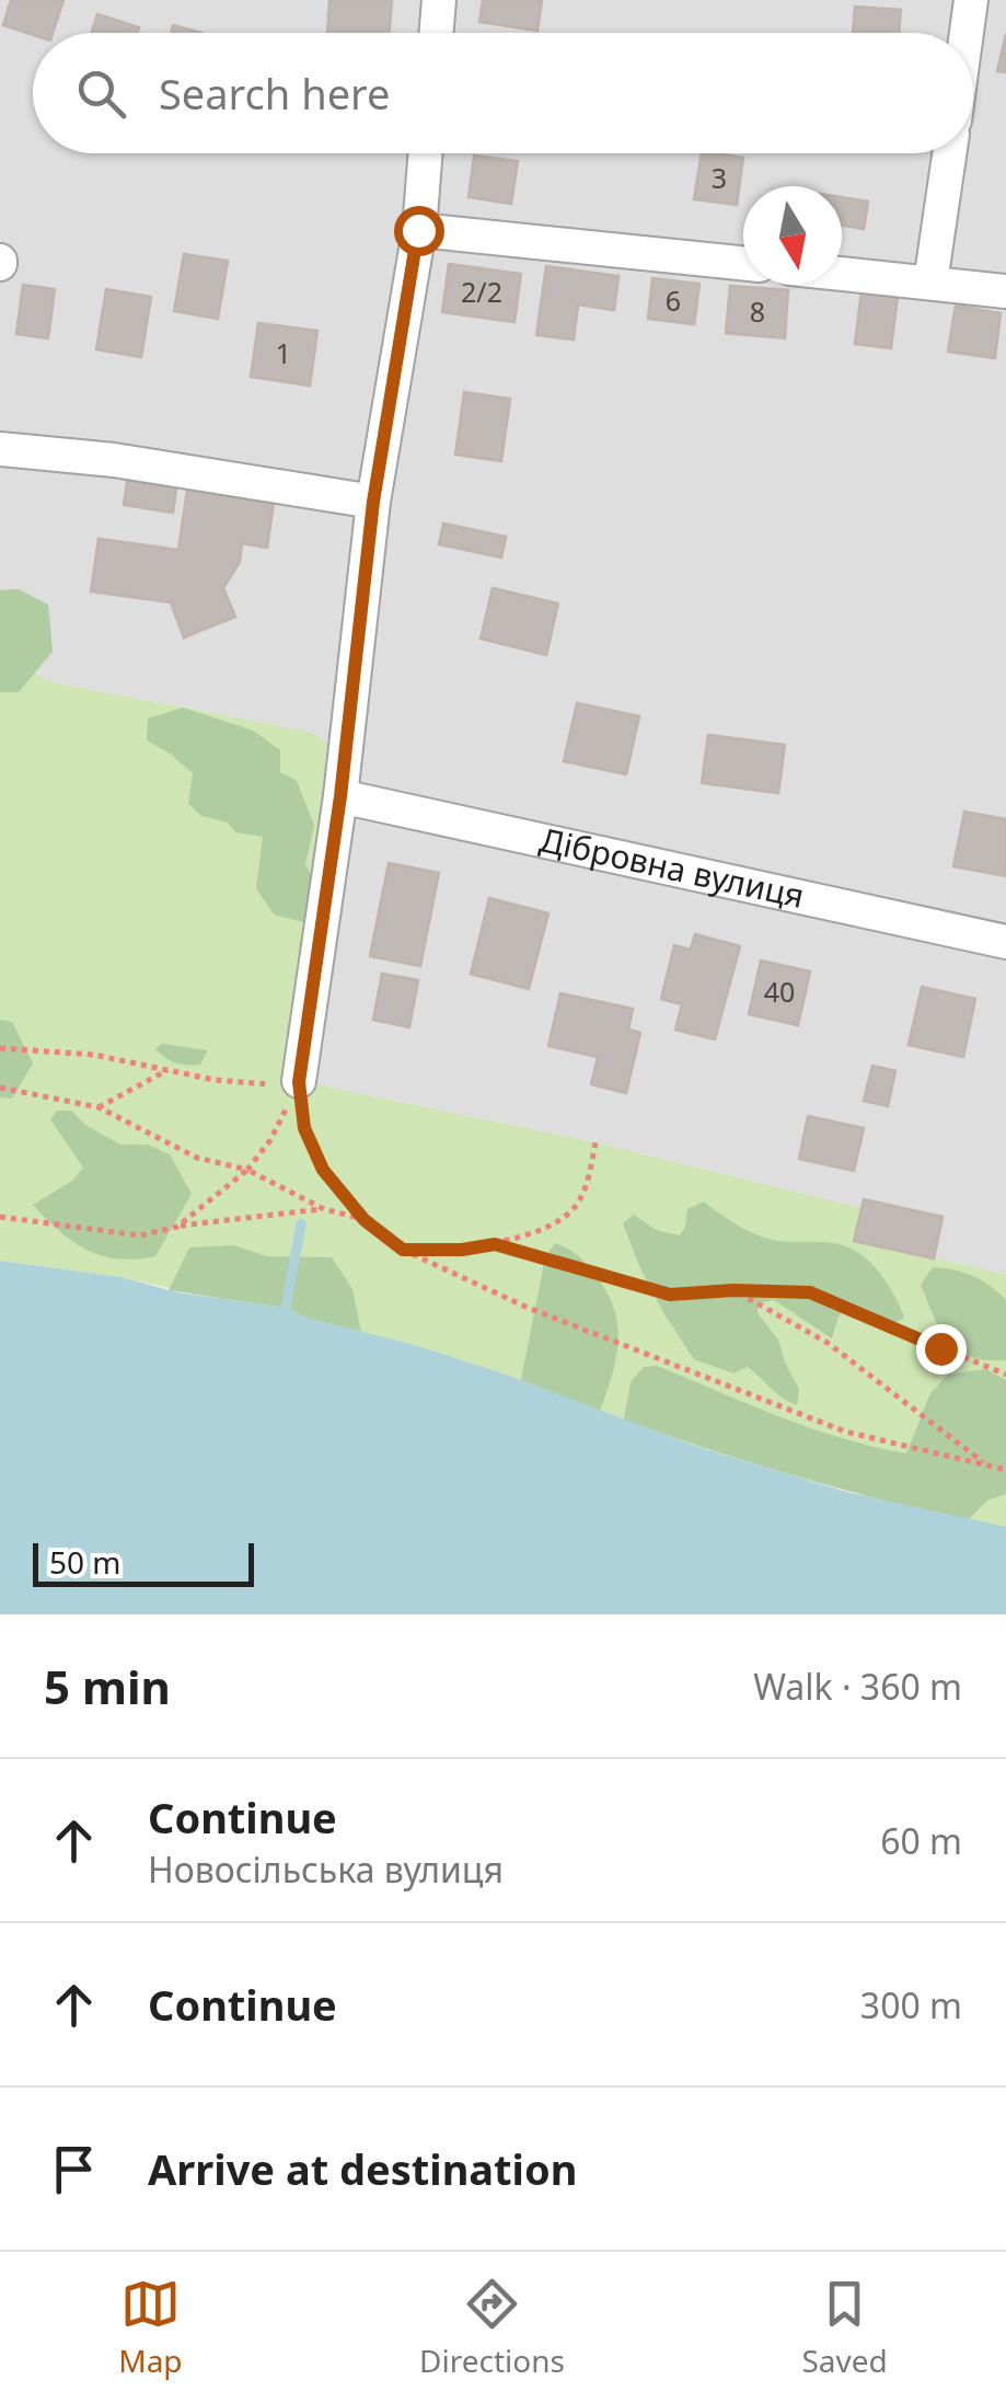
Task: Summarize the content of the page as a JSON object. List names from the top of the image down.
{
  "streets": {
    "street": ["Дібровна вулиця"]
  },
  "house_numbers": [
    "3",
    "2/2",
    "6",
    "8",
    "1",
    "40"
  ],
  "scale_bar": "50 m",
  "north": "bottom",
  "page": {
    "search": "Search here",
    "scale": "50 m",
    "heading": ["5 min", "Walk · 360 m"],
    "list": [
      ["Continue", "Новосільська вулиця", "60 m"],
      ["Continue", "300 m"],
      "Arrive at destination"
    ],
    "nav": ["Map", "Directions", "Saved"]
  }
}
